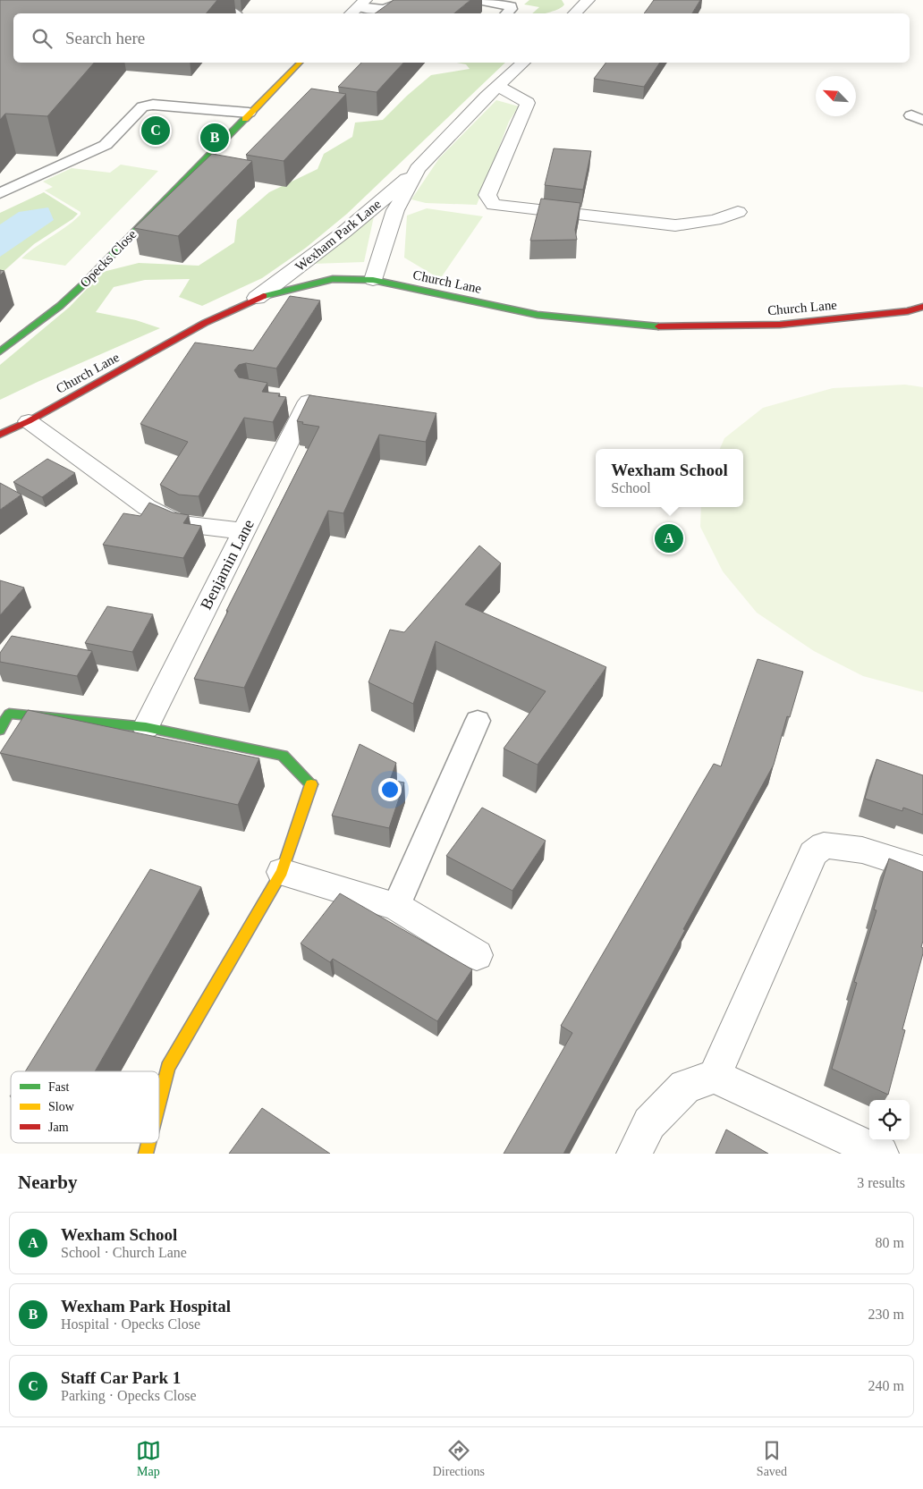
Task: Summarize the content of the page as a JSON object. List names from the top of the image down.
{
  "streets": {
    "street": [
      "Wexham Park Lane",
      "Opecks Close",
      "Church Lane",
      "Benjamin Lane"
    ]
  },
  "crossings": [
    ["Wexham Park Lane", "Church Lane"]
  ],
  "legend": ["Fast", "Slow", "Jam"],
  "north": "top left",
  "page": {
    "search": "Search here",
    "pins": ["C", "B", "A"],
    "popup": ["Wexham School", "School"],
    "heading": ["Nearby", "3 results"],
    "list": [
      {
        "mark": "A",
        "name": "Wexham School",
        "note": "School · Church Lane",
        "value": "80 m"
      },
      {
        "mark": "B",
        "name": "Wexham Park Hospital",
        "note": "Hospital · Opecks Close",
        "value": "230 m"
      },
      {
        "mark": "C",
        "name": "Staff Car Park 1",
        "note": "Parking · Opecks Close",
        "value": "240 m"
      }
    ],
    "nav": ["Map", "Directions", "Saved"]
  }
}
